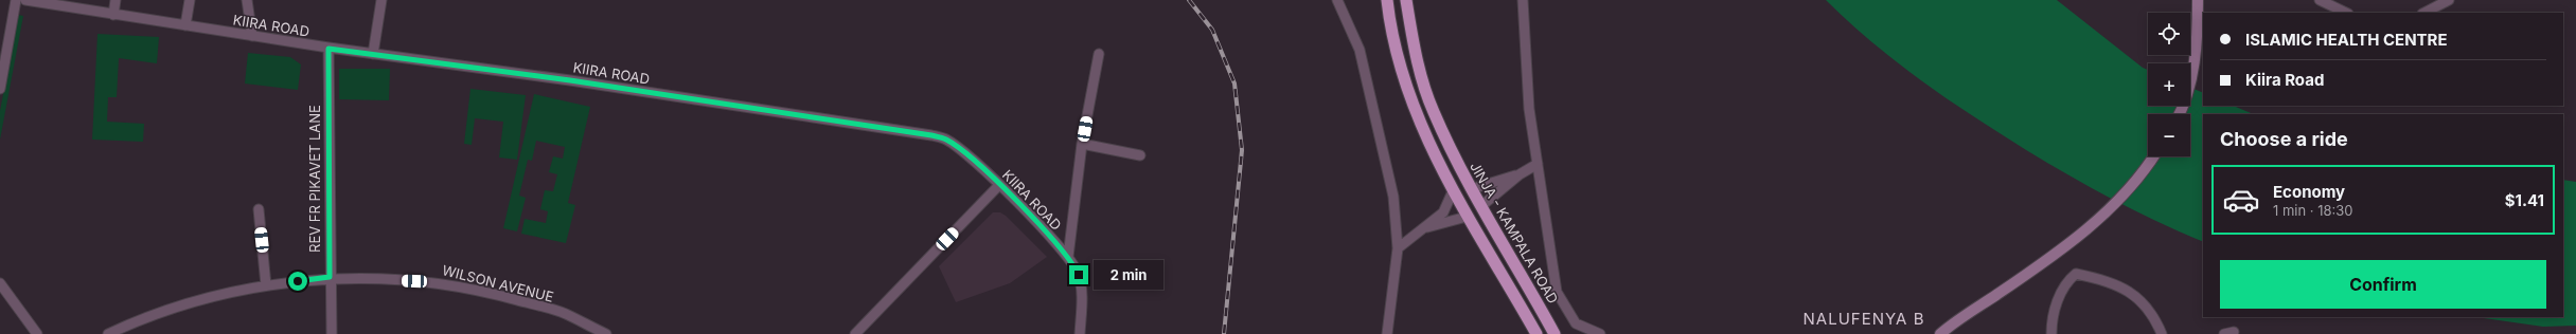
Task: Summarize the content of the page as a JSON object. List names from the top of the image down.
{
  "streets": {
    "highway": ["JINJA - KAMPALA ROAD"],
    "street": ["KIIRA ROAD", "REV FR PIKAVET LANE", "WILSON AVENUE"]
  },
  "crossings": [
    ["KIIRA ROAD", "REV FR PIKAVET LANE"],
    ["REV FR PIKAVET LANE", "WILSON AVENUE"]
  ],
  "districts": ["NALUFENYA B"],
  "page": {
    "map_buttons": ["+", "−"],
    "banner": ["ISLAMIC HEALTH CENTRE", "Kiira Road"],
    "heading": "Choose a ride",
    "list": [
      {
        "name": "Economy",
        "note": "1 min · 18:30",
        "value": "$1.41"
      }
    ],
    "buttons": "Confirm",
    "bubble": "2 min"
  }
}
